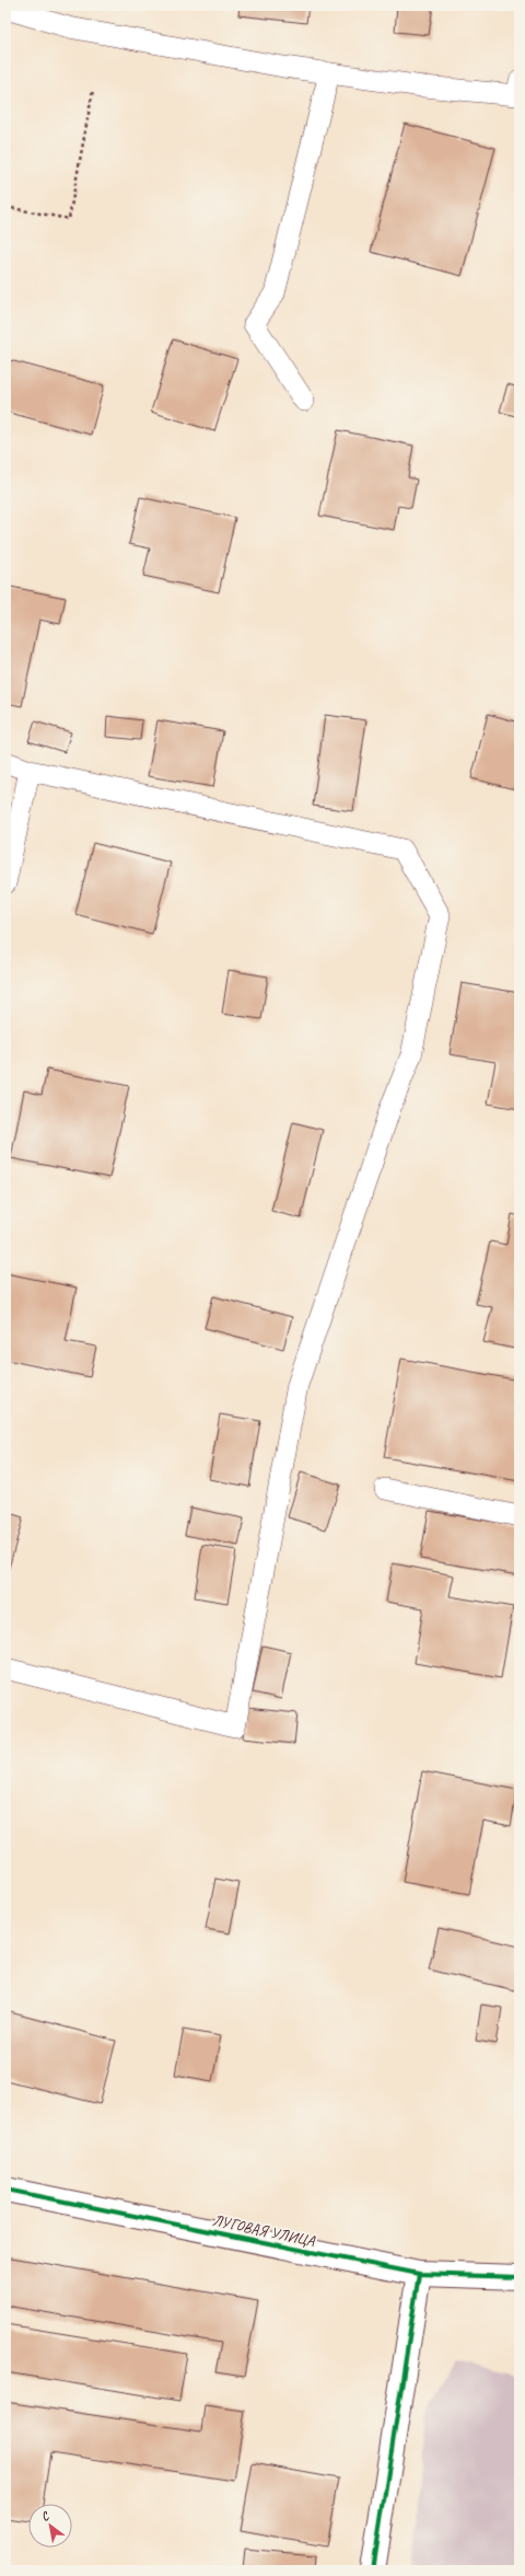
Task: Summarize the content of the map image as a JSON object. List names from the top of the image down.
{
  "streets": {
    "street": ["ЛУГОВАЯ УЛИЦА"]
  },
  "north": "top left"
}
